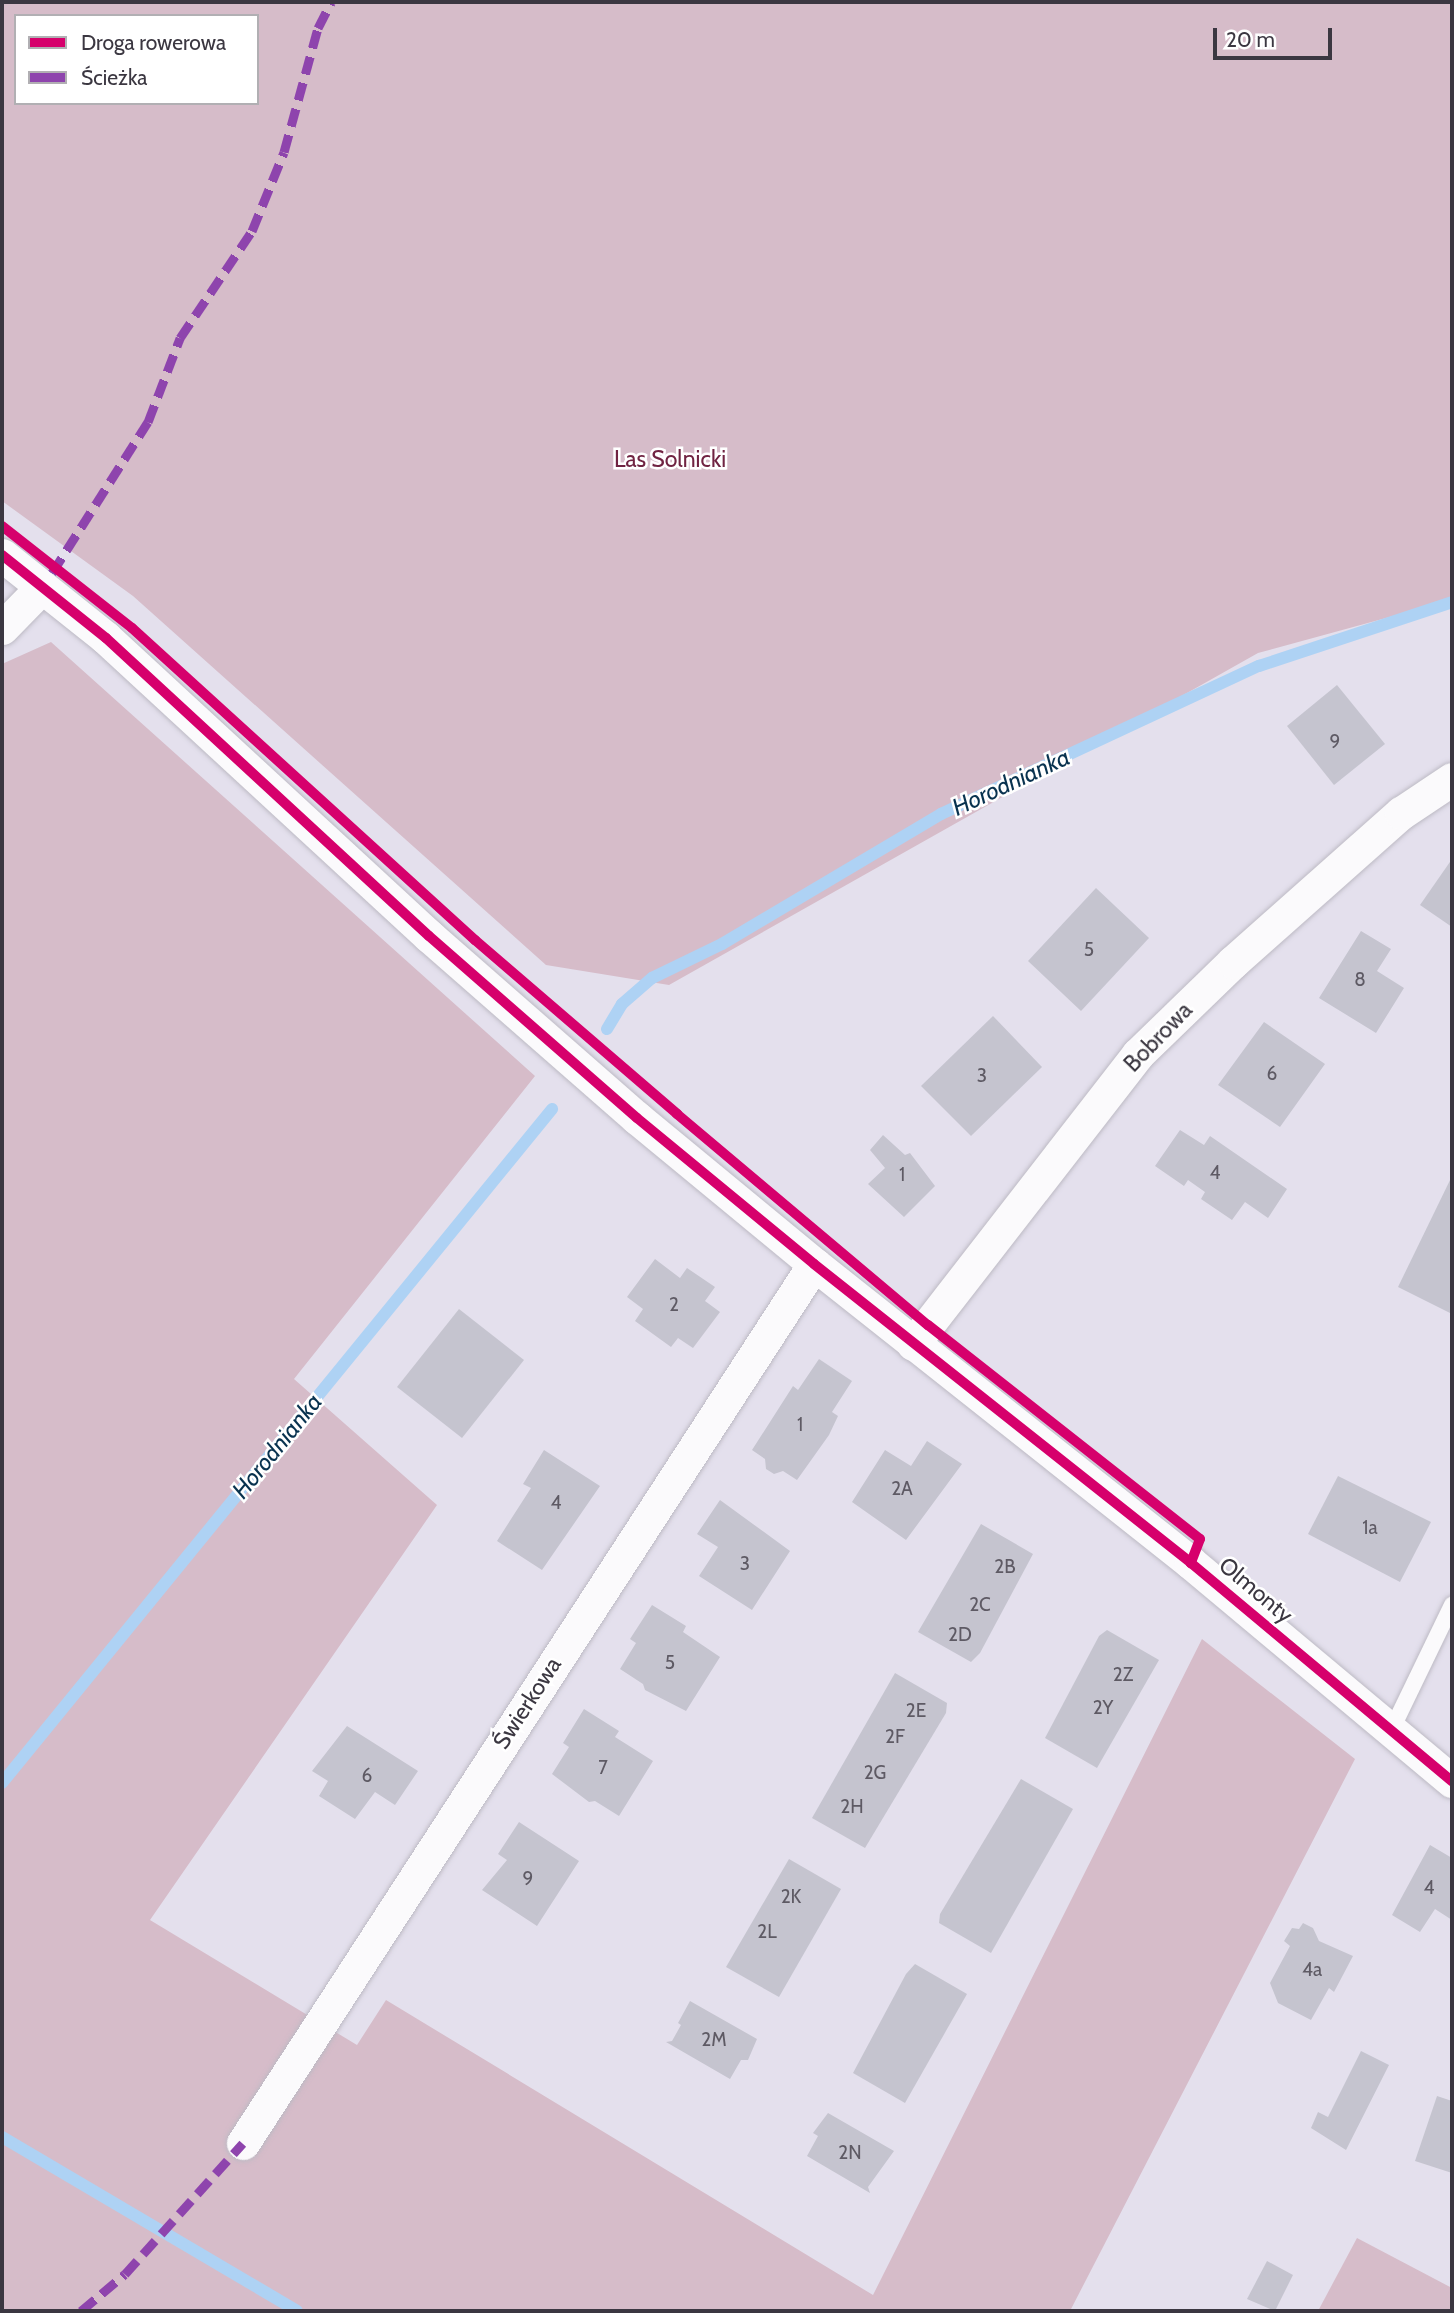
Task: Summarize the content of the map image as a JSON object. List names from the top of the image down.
{
  "streets": {
    "street": ["Bobrowa", "Olmonty", "Świerkowa"]
  },
  "crossings": [
    ["Bobrowa", "Olmonty"],
    ["Olmonty", "Świerkowa"]
  ],
  "water": ["Horodnianka"],
  "parks": ["Las Solnicki"],
  "house_numbers": [
    "9",
    "5",
    "8",
    "6",
    "3",
    "4",
    "1",
    "2",
    "1",
    "2A",
    "4",
    "1a",
    "3",
    "2B",
    "2C",
    "2D",
    "5",
    "2Z",
    "2Y",
    "2E",
    "2F",
    "7",
    "2G",
    "6",
    "2H",
    "9",
    "4",
    "2K",
    "2L",
    "4a",
    "2M",
    "2N"
  ],
  "legend": ["Droga rowerowa", "Ścieżka"],
  "scale_bar": "20 m"
}
